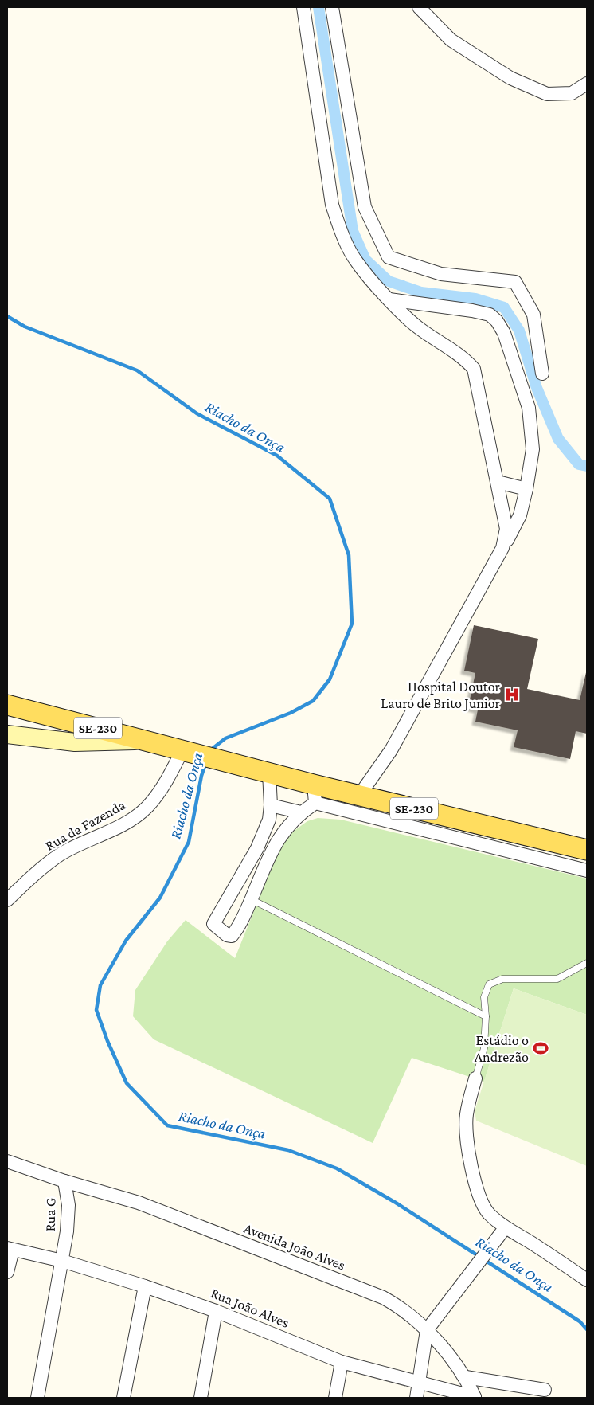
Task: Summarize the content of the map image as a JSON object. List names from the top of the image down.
{
  "streets": {
    "main road": ["SE-230"],
    "street": [
      "Rua da Fazenda",
      "Rua G",
      "Avenida João Alves",
      "Rua João Alves"
    ]
  },
  "crossings": [
    ["SE-230", "Rua da Fazenda"],
    ["Rua G", "Avenida João Alves"],
    ["Rua G", "Rua João Alves"],
    ["Avenida João Alves", "Rua João Alves"]
  ],
  "water": ["Riacho da Onça"],
  "places": {
    "hospital": ["Hospital Doutor Lauro de Brito Junior"],
    "sports": ["Estádio o Andrezão"]
  }
}
